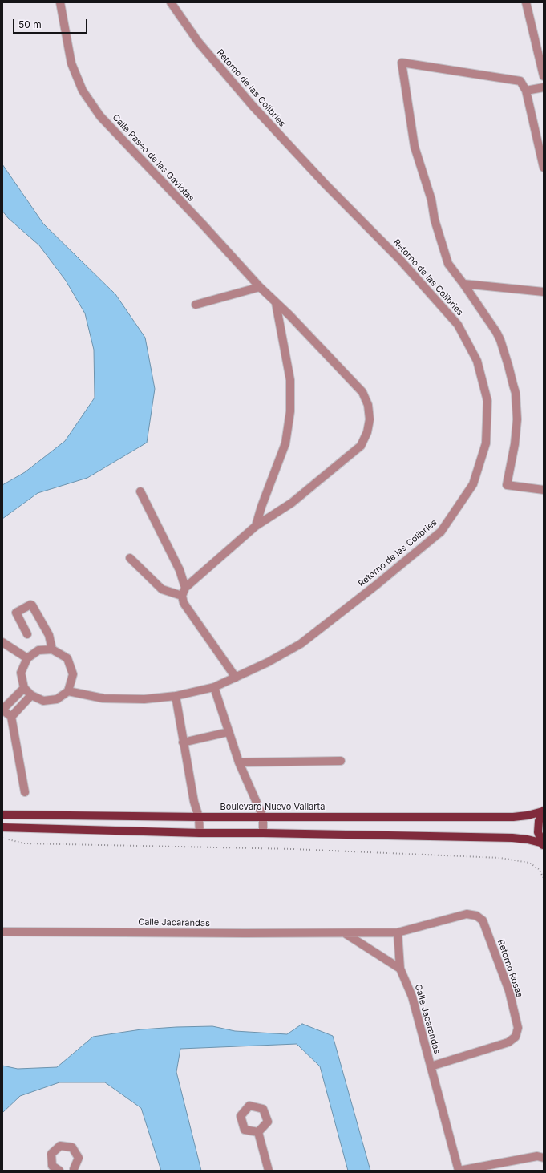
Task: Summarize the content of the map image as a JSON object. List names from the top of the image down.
{
  "streets": {
    "main road": ["Boulevard Nuevo Vallarta"],
    "street": [
      "Retorno de las Colibries",
      "Calle Paseo de las Gaviotas",
      "Calle Jacarandas",
      "Retorno Rosas"
    ]
  },
  "crossings": [
    ["Calle Jacarandas", "Retorno Rosas"]
  ],
  "scale_bar": "50 m"
}
